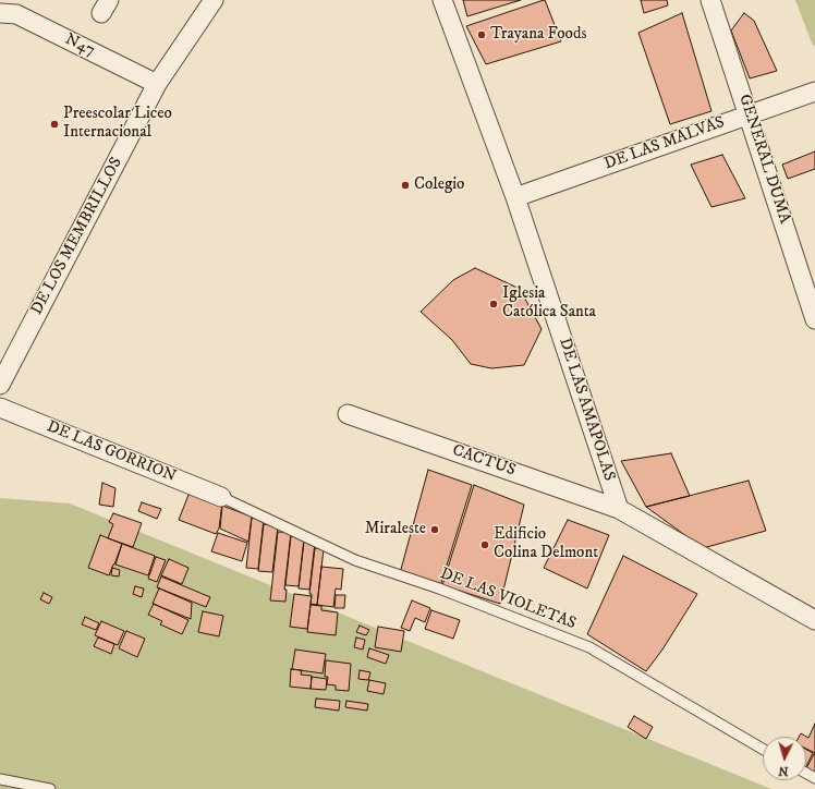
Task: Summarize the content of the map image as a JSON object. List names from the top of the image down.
{
  "streets": {
    "street": [
      "N47",
      "DE LAS MALVAS",
      "GENERAL DUMA",
      "DE LOS MEMBRILLOS",
      "DE LAS AMAPOLAS",
      "DE LAS GORRION",
      "CACTUS"
    ],
    "lane": ["DE LAS VIOLETAS"]
  },
  "crossings": [
    ["N47", "DE LOS MEMBRILLOS"],
    ["DE LAS MALVAS", "GENERAL DUMA"],
    ["DE LAS MALVAS", "DE LAS AMAPOLAS"],
    ["DE LAS AMAPOLAS", "CACTUS"],
    ["DE LAS GORRION", "DE LAS VIOLETAS"]
  ],
  "places": [
    "Trayana Foods",
    "Preescolar Liceo Internacional",
    "Colegio",
    "Iglesia Católica Santa",
    "Miraleste",
    "Edificio Colina Delmont"
  ],
  "north": "bottom"
}
